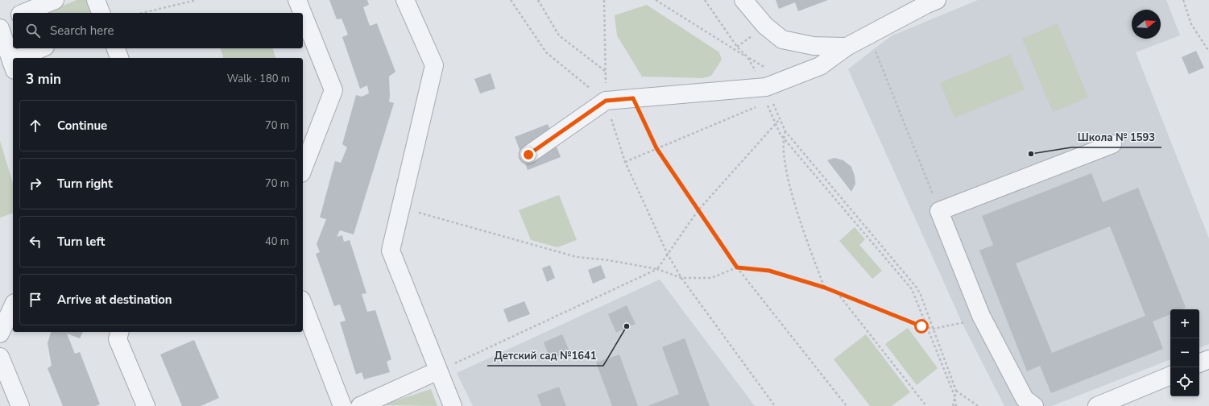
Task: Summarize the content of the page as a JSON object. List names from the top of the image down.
{
  "places": ["Школа № 1593", "Детский сад №1641"],
  "north": "right",
  "page": {
    "search": "Search here",
    "heading": ["3 min", "Walk · 180 m"],
    "list": [
      ["Continue", "70 m"],
      ["Turn right", "70 m"],
      ["Turn left", "40 m"],
      "Arrive at destination"
    ],
    "map_buttons": ["+", "−"]
  }
}
